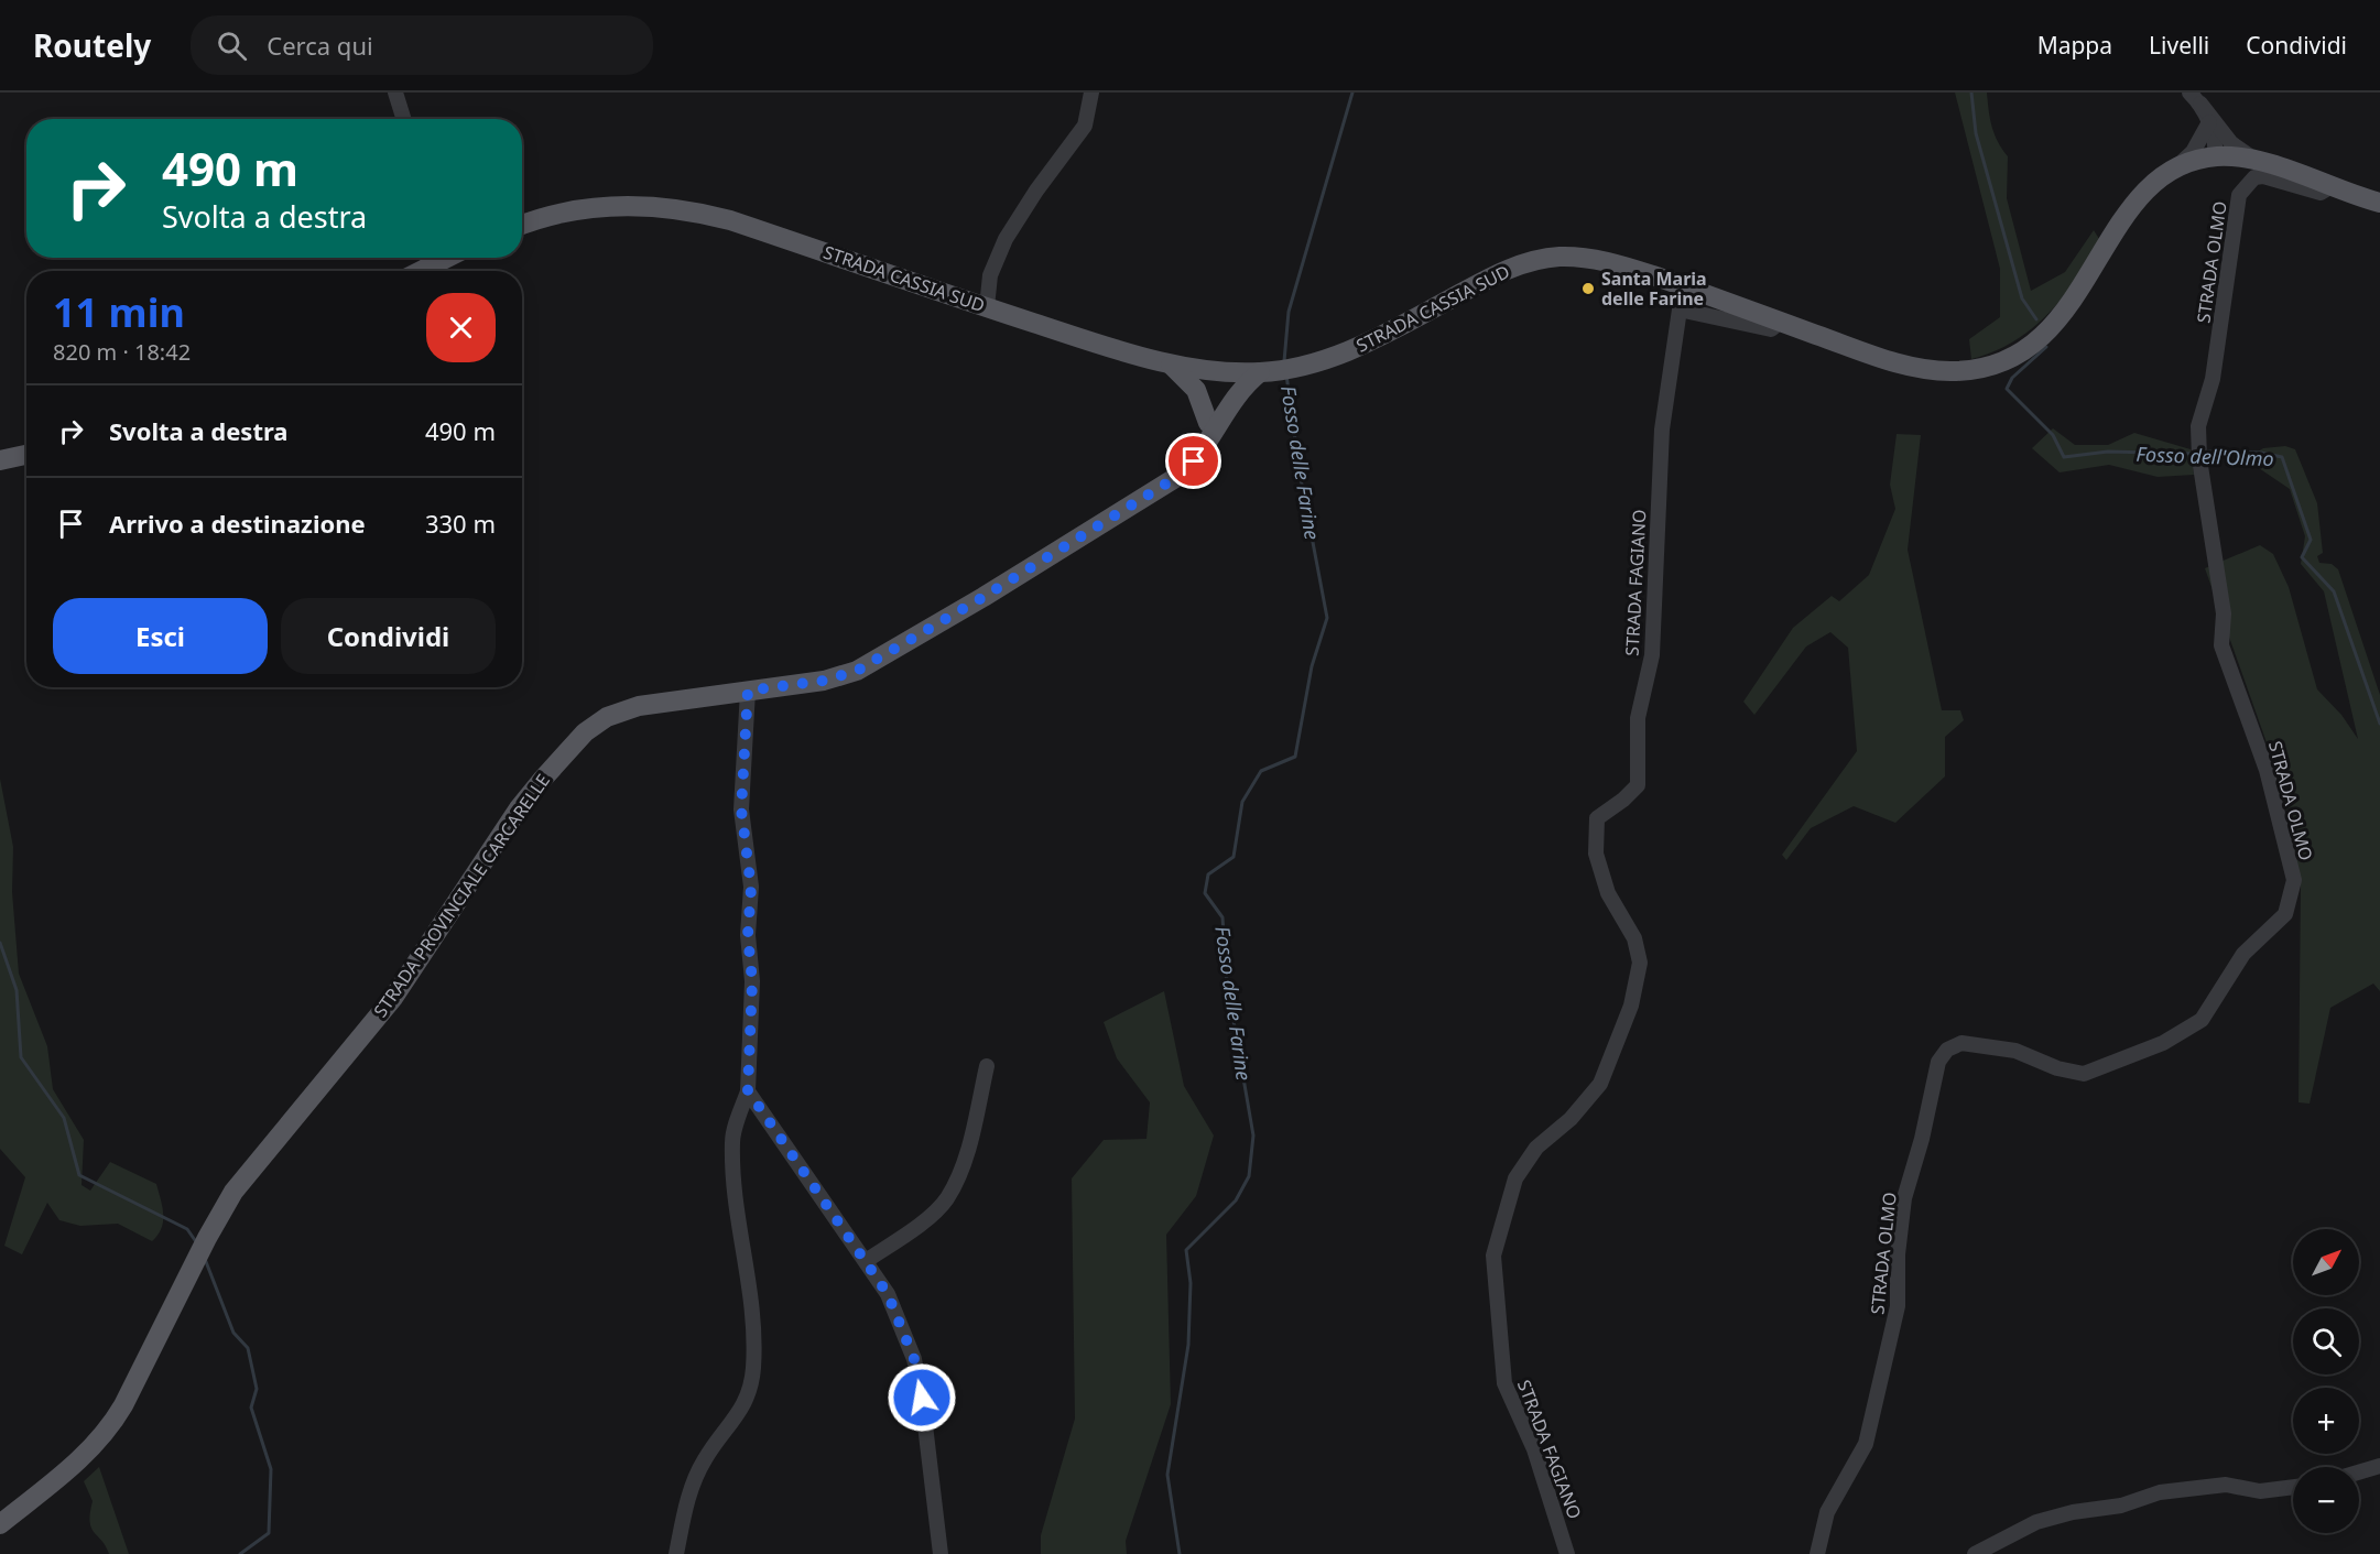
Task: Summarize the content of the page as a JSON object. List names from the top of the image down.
{
  "streets": {
    "main road": ["STRADA CASSIA SUD", "STRADA PROVINCIALE CARCARELLE"],
    "street": ["STRADA OLMO", "STRADA FAGIANO"]
  },
  "crossings": [
    ["STRADA OLMO", "STRADA CASSIA SUD"],
    ["STRADA CASSIA SUD", "STRADA FAGIANO"],
    ["STRADA CASSIA SUD", "STRADA PROVINCIALE CARCARELLE"]
  ],
  "water": ["Fosso dell'Olmo", "Fosso delle Farine"],
  "places": ["Santa Maria delle Farine"],
  "north": "top right",
  "page": {
    "header": "Routely",
    "search": "Cerca qui",
    "nav": ["Mappa", "Livelli", "Condividi"],
    "turn": ["490 m", "Svolta a destra"],
    "heading": ["11 min", "820 m · 18:42"],
    "list": [
      {
        "name": "Svolta a destra",
        "value": "490 m"
      },
      {
        "name": "Arrivo a destinazione",
        "value": "330 m"
      }
    ],
    "buttons": ["Esci", "Condividi"],
    "map_buttons": ["+", "−"]
  }
}
